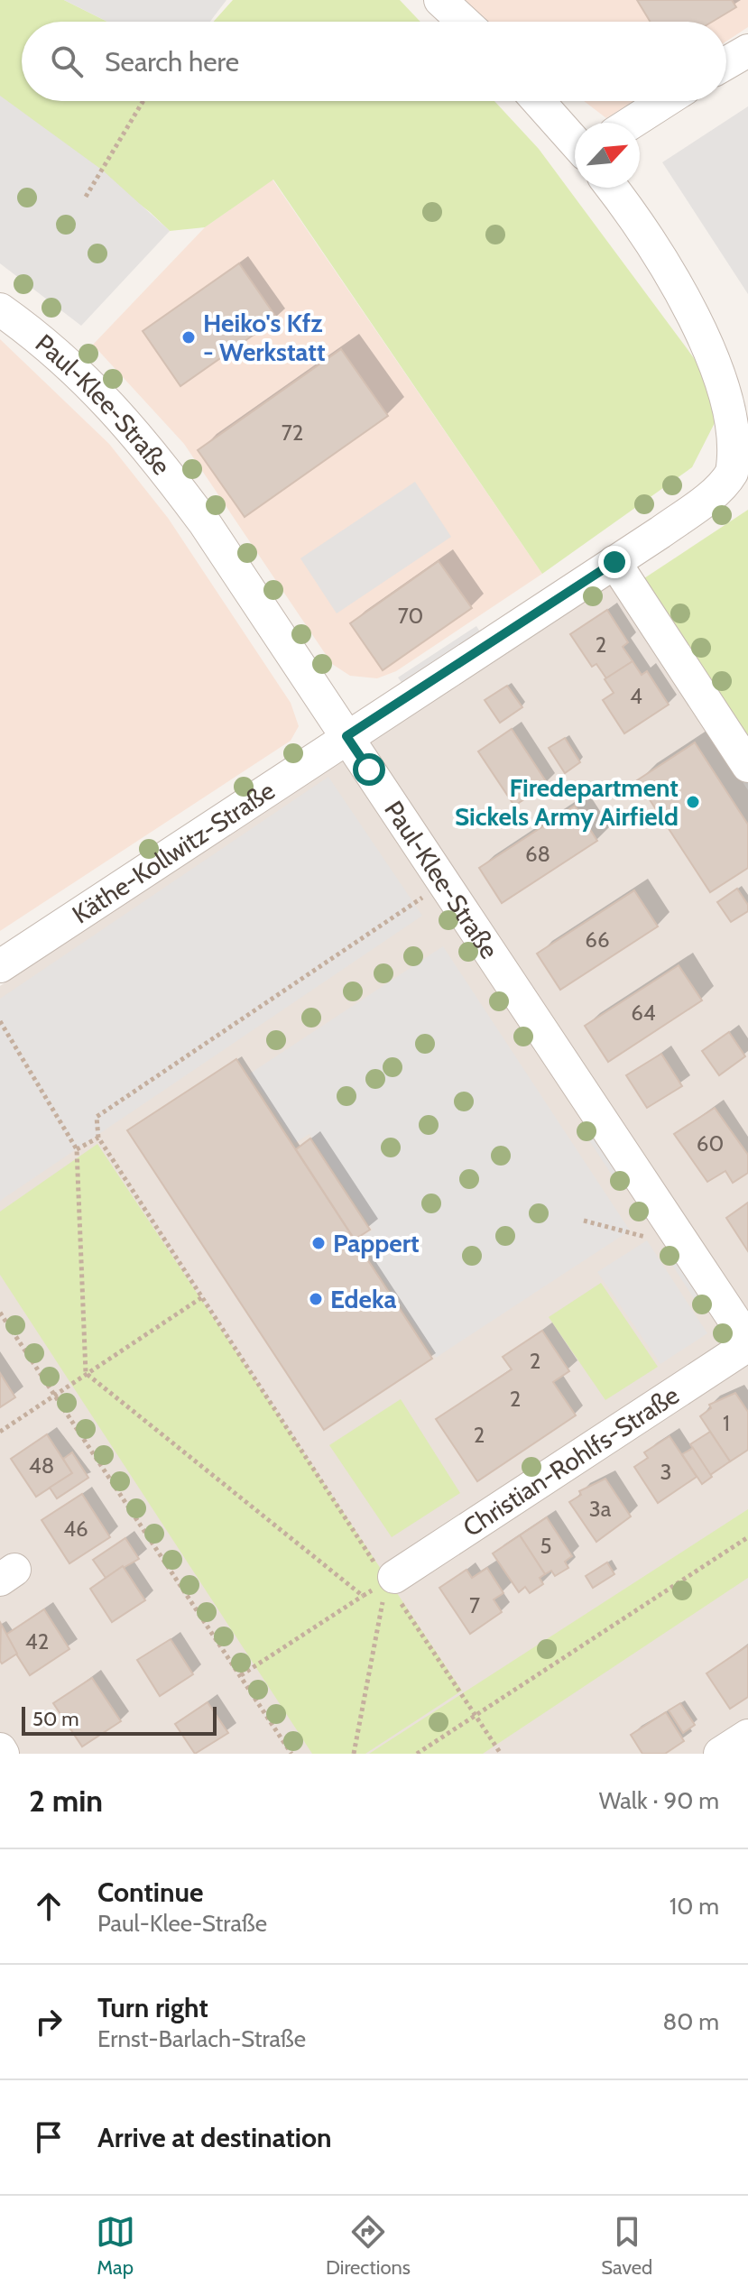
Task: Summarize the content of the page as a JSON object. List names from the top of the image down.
{
  "streets": {
    "street": ["Paul-Klee-Straße", "Käthe-Kollwitz-Straße", "Christian-Rohlfs-Straße"]
  },
  "crossings": [
    ["Paul-Klee-Straße", "Käthe-Kollwitz-Straße"],
    ["Paul-Klee-Straße", "Christian-Rohlfs-Straße"]
  ],
  "places": [
    "Heiko's Kfz - Werkstatt",
    "Firedepartment Sickels Army Airfield",
    "Pappert",
    "Edeka"
  ],
  "house_numbers": [
    "72",
    "70",
    "2",
    "4",
    "68",
    "66",
    "64",
    "60",
    "2",
    "2",
    "1",
    "2",
    "48",
    "3",
    "3a",
    "46",
    "5",
    "7",
    "42"
  ],
  "scale_bar": "50 m",
  "north": "top right",
  "page": {
    "search": "Search here",
    "scale": "50 m",
    "heading": ["2 min", "Walk · 90 m"],
    "list": [
      ["Continue", "Paul-Klee-Straße", "10 m"],
      ["Turn right", "Ernst-Barlach-Straße", "80 m"],
      "Arrive at destination"
    ],
    "nav": ["Map", "Directions", "Saved"]
  }
}
